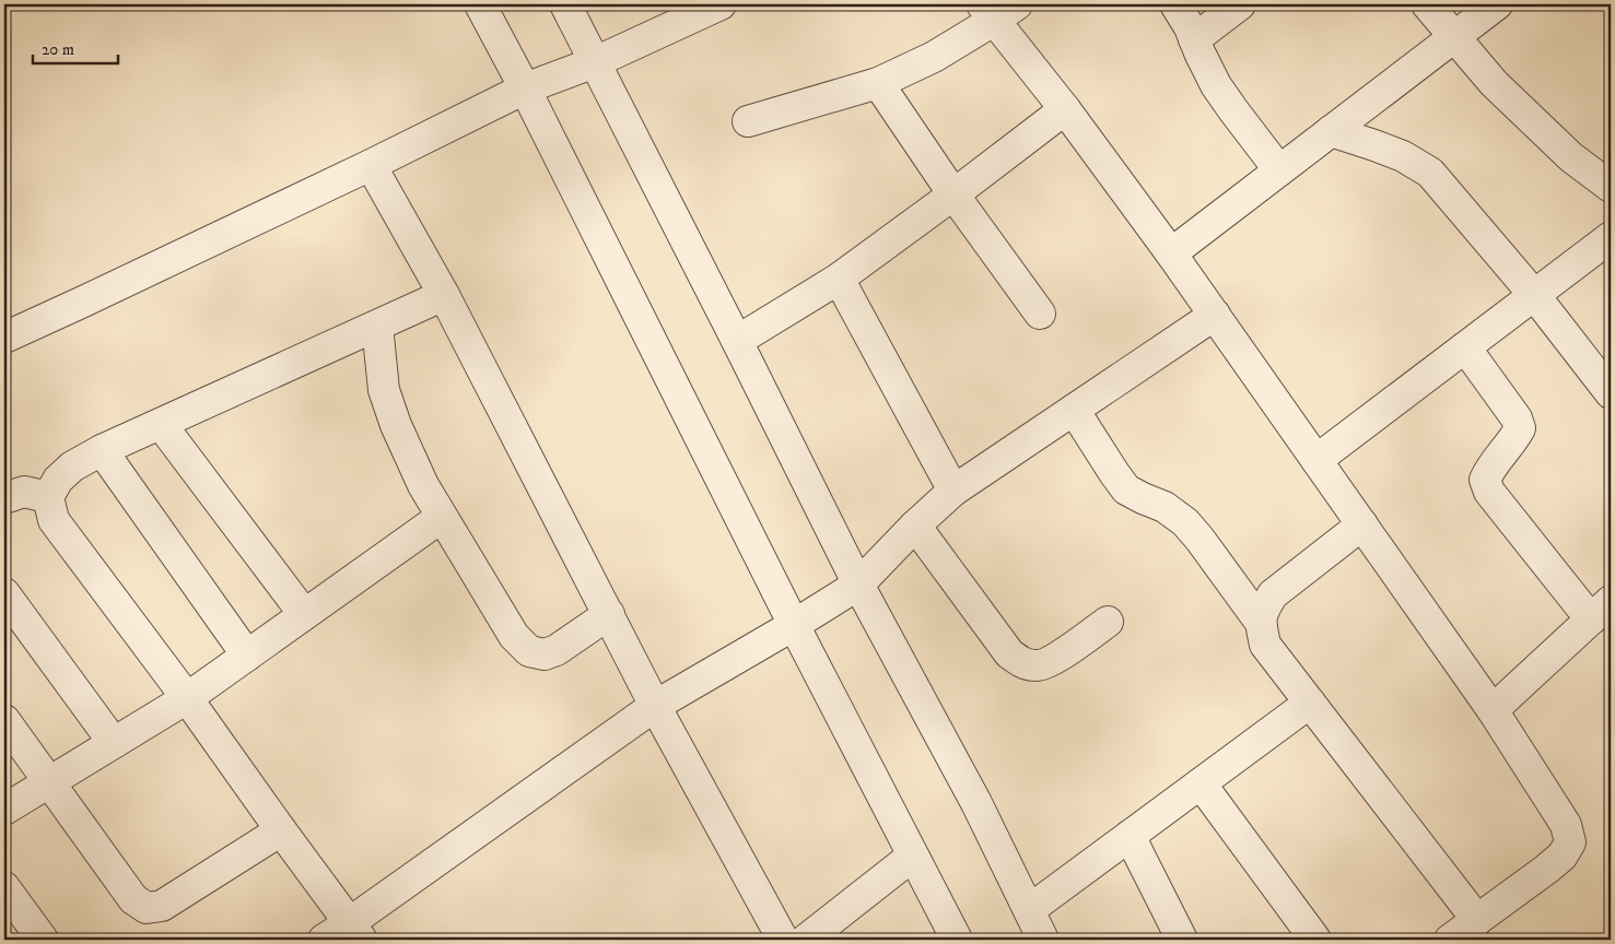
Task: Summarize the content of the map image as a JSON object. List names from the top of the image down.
{
  "scale_bar": "20 m"
}
